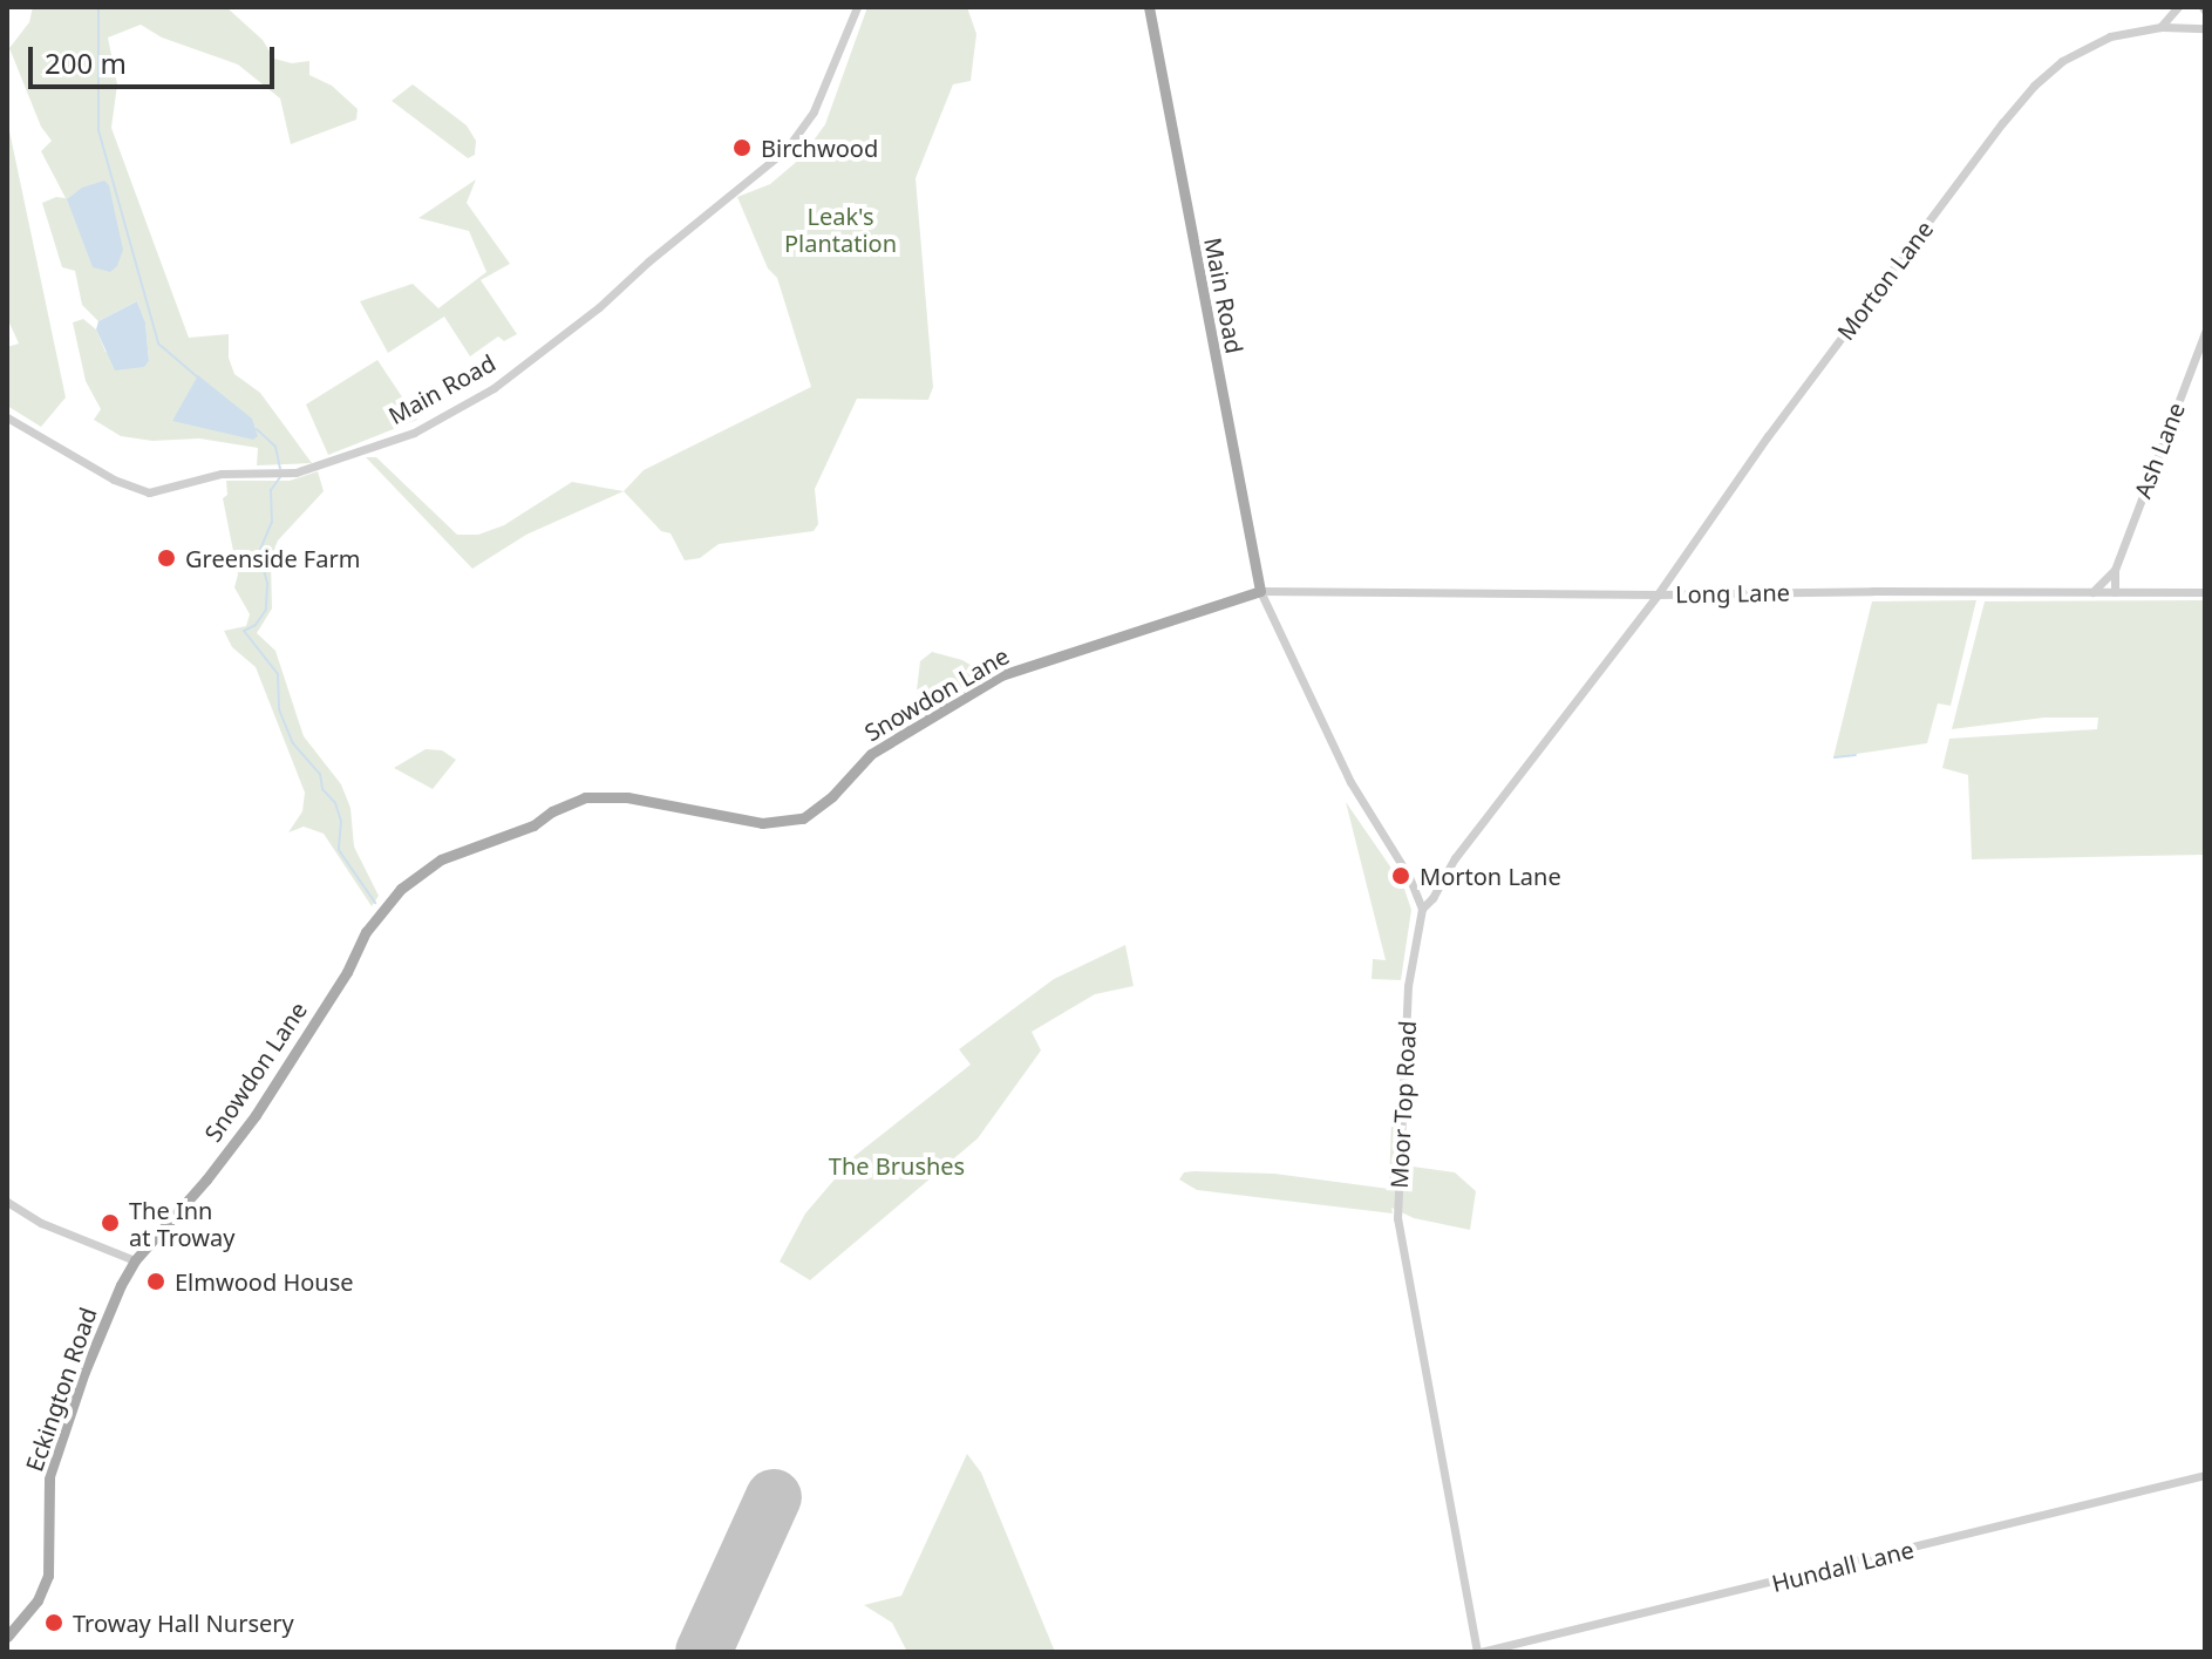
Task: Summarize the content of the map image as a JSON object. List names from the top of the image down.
{
  "streets": {
    "main road": ["Main Road", "Snowdon Lane", "Eckington Road"],
    "street": [
      "Morton Lane",
      "Ash Lane",
      "Long Lane",
      "Moor Top Road",
      "Hundall Lane"
    ]
  },
  "crossings": [
    ["Morton Lane", "Long Lane"],
    ["Morton Lane", "Moor Top Road"],
    ["Main Road", "Long Lane"],
    ["Main Road", "Snowdon Lane"],
    ["Ash Lane", "Long Lane"],
    ["Long Lane", "Snowdon Lane"],
    ["Snowdon Lane", "Eckington Road"],
    ["Moor Top Road", "Hundall Lane"]
  ],
  "parks": ["Leak's Plantation", "The Brushes"],
  "places": [
    "Birchwood",
    "Greenside Farm",
    "Morton Lane",
    "The Inn at Troway",
    "Elmwood House",
    "Troway Hall Nursery"
  ],
  "scale_bar": "200 m"
}
